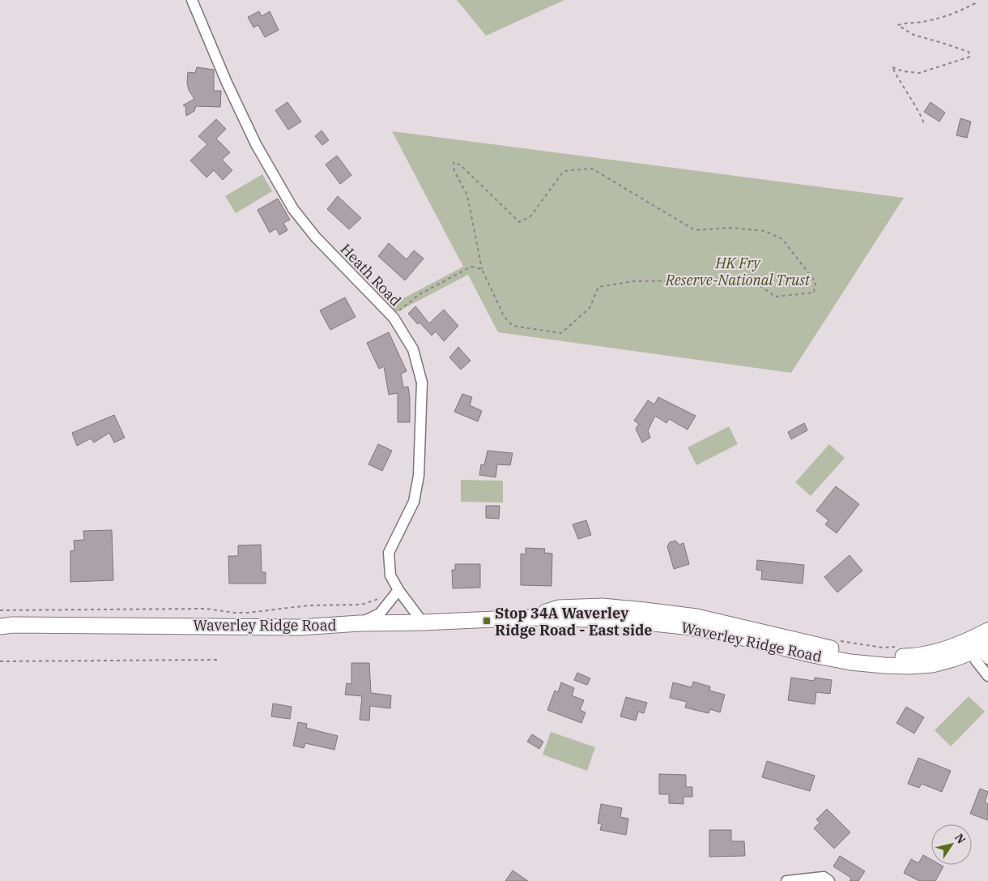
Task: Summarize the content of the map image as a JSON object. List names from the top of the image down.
{
  "streets": {
    "main road": ["Waverley Ridge Road"],
    "street": ["Heath Road"]
  },
  "crossings": [
    ["Heath Road", "Waverley Ridge Road"]
  ],
  "parks": ["HK Fry Reserve-National Trust"],
  "places": {
    "transit": ["Stop 34A Waverley Ridge Road - East side"]
  },
  "north": "top right"
}
